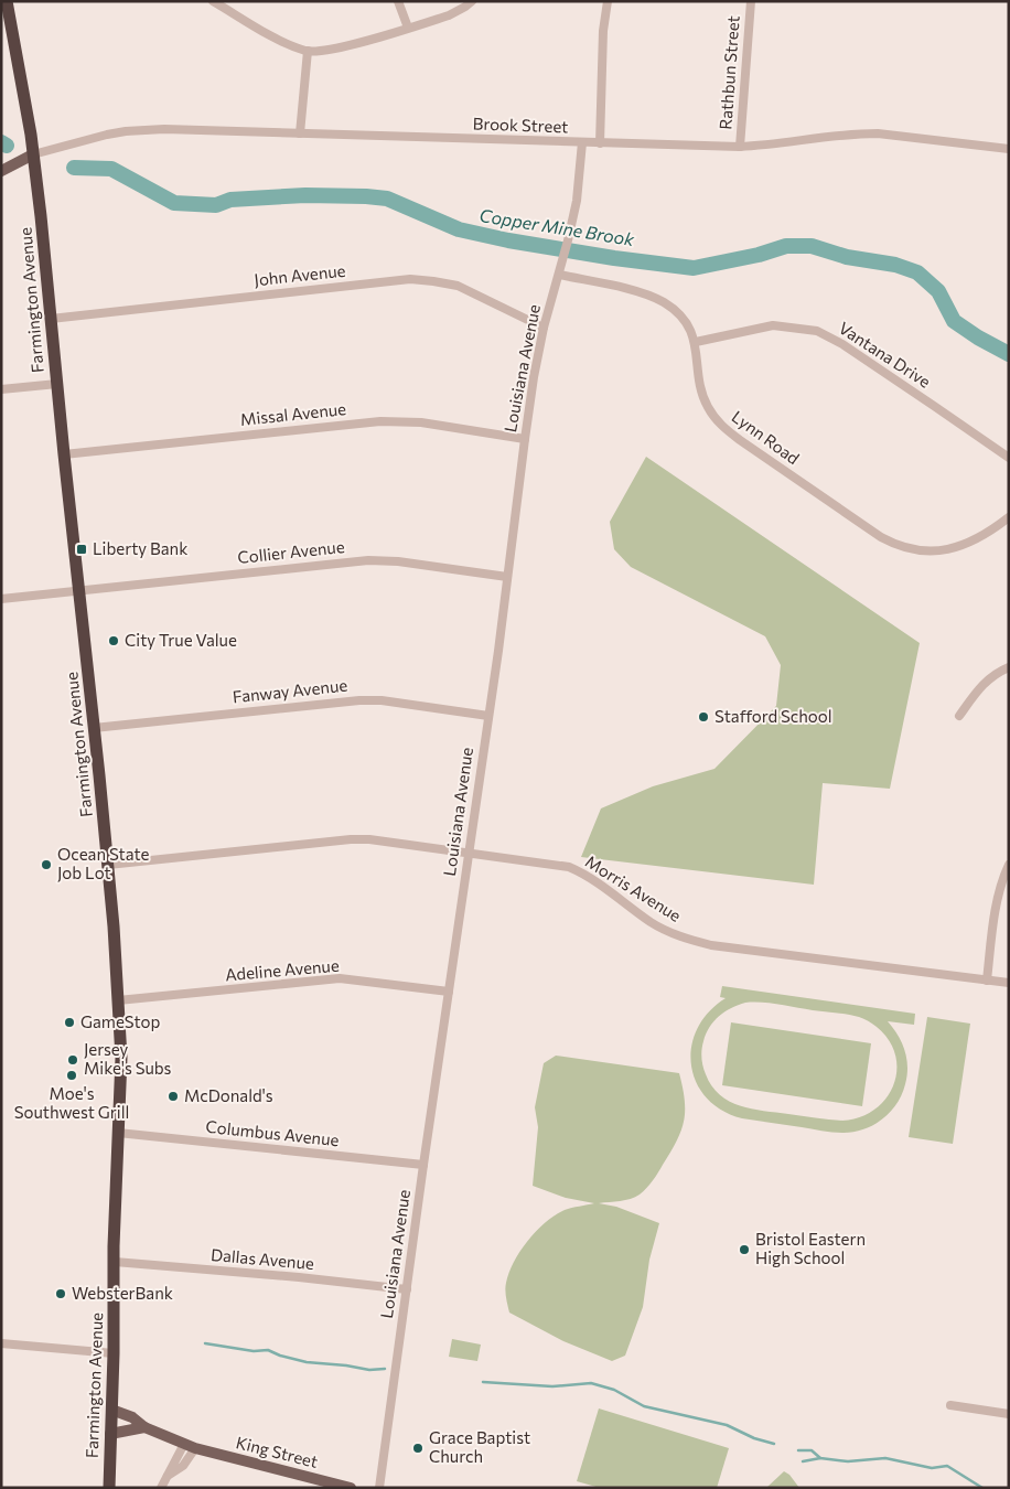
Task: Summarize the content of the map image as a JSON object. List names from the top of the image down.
{
  "streets": {
    "highway": ["Farmington Avenue"],
    "main road": ["King Street"],
    "street": [
      "Rathbun Street",
      "Brook Street",
      "John Avenue",
      "Vantana Drive",
      "Louisiana Avenue",
      "Missal Avenue",
      "Lynn Road",
      "Collier Avenue",
      "Fanway Avenue",
      "Morris Avenue",
      "Adeline Avenue",
      "Columbus Avenue",
      "Dallas Avenue"
    ]
  },
  "crossings": [
    ["Rathbun Street", "Brook Street"],
    ["Brook Street", "Farmington Avenue"],
    ["Brook Street", "Louisiana Avenue"],
    ["John Avenue", "Farmington Avenue"],
    ["John Avenue", "Louisiana Avenue"],
    ["Farmington Avenue", "Missal Avenue"],
    ["Farmington Avenue", "Collier Avenue"],
    ["Farmington Avenue", "Fanway Avenue"],
    ["Farmington Avenue", "Morris Avenue"],
    ["Farmington Avenue", "Adeline Avenue"],
    ["Farmington Avenue", "Columbus Avenue"],
    ["Farmington Avenue", "Dallas Avenue"],
    ["Farmington Avenue", "King Street"],
    ["Vantana Drive", "Lynn Road"],
    ["Louisiana Avenue", "Missal Avenue"],
    ["Louisiana Avenue", "Lynn Road"],
    ["Louisiana Avenue", "Collier Avenue"],
    ["Louisiana Avenue", "Fanway Avenue"],
    ["Louisiana Avenue", "Morris Avenue"],
    ["Louisiana Avenue", "Adeline Avenue"],
    ["Louisiana Avenue", "Columbus Avenue"],
    ["Louisiana Avenue", "Dallas Avenue"]
  ],
  "water": ["Copper Mine Brook"],
  "places": {
    "transit": ["Liberty Bank"],
    "other": [
      "City True Value",
      "Stafford School",
      "Ocean State Job Lot",
      "GameStop",
      "Jersey Mike's Subs",
      "Moe's Southwest Grill",
      "McDonald's",
      "Bristol Eastern High School",
      "WebsterBank",
      "Grace Baptist Church"
    ]
  }
}
